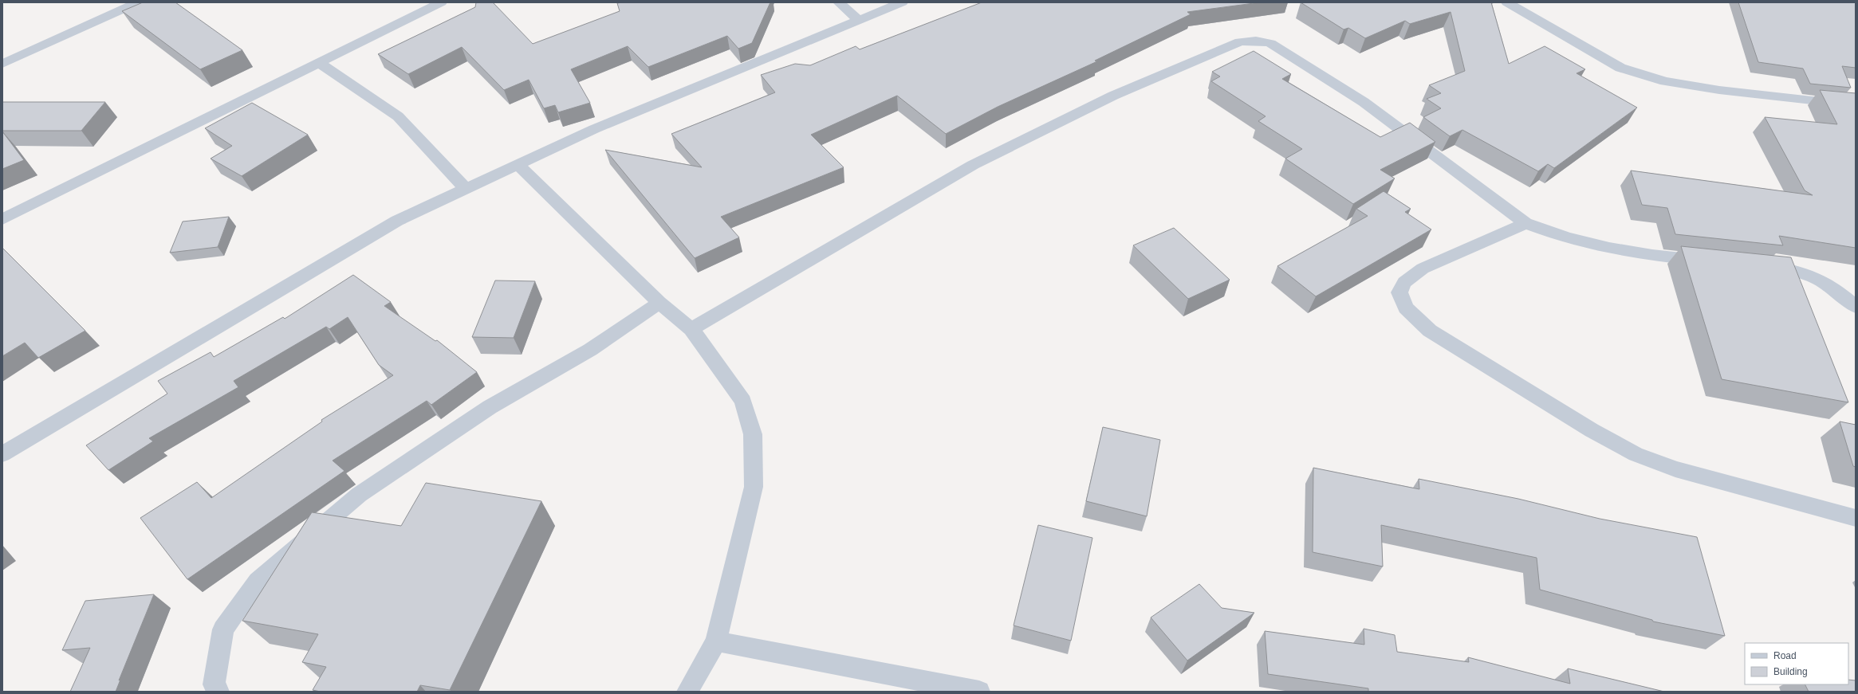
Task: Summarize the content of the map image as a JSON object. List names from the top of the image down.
{
  "legend": ["Road", "Building"]
}
